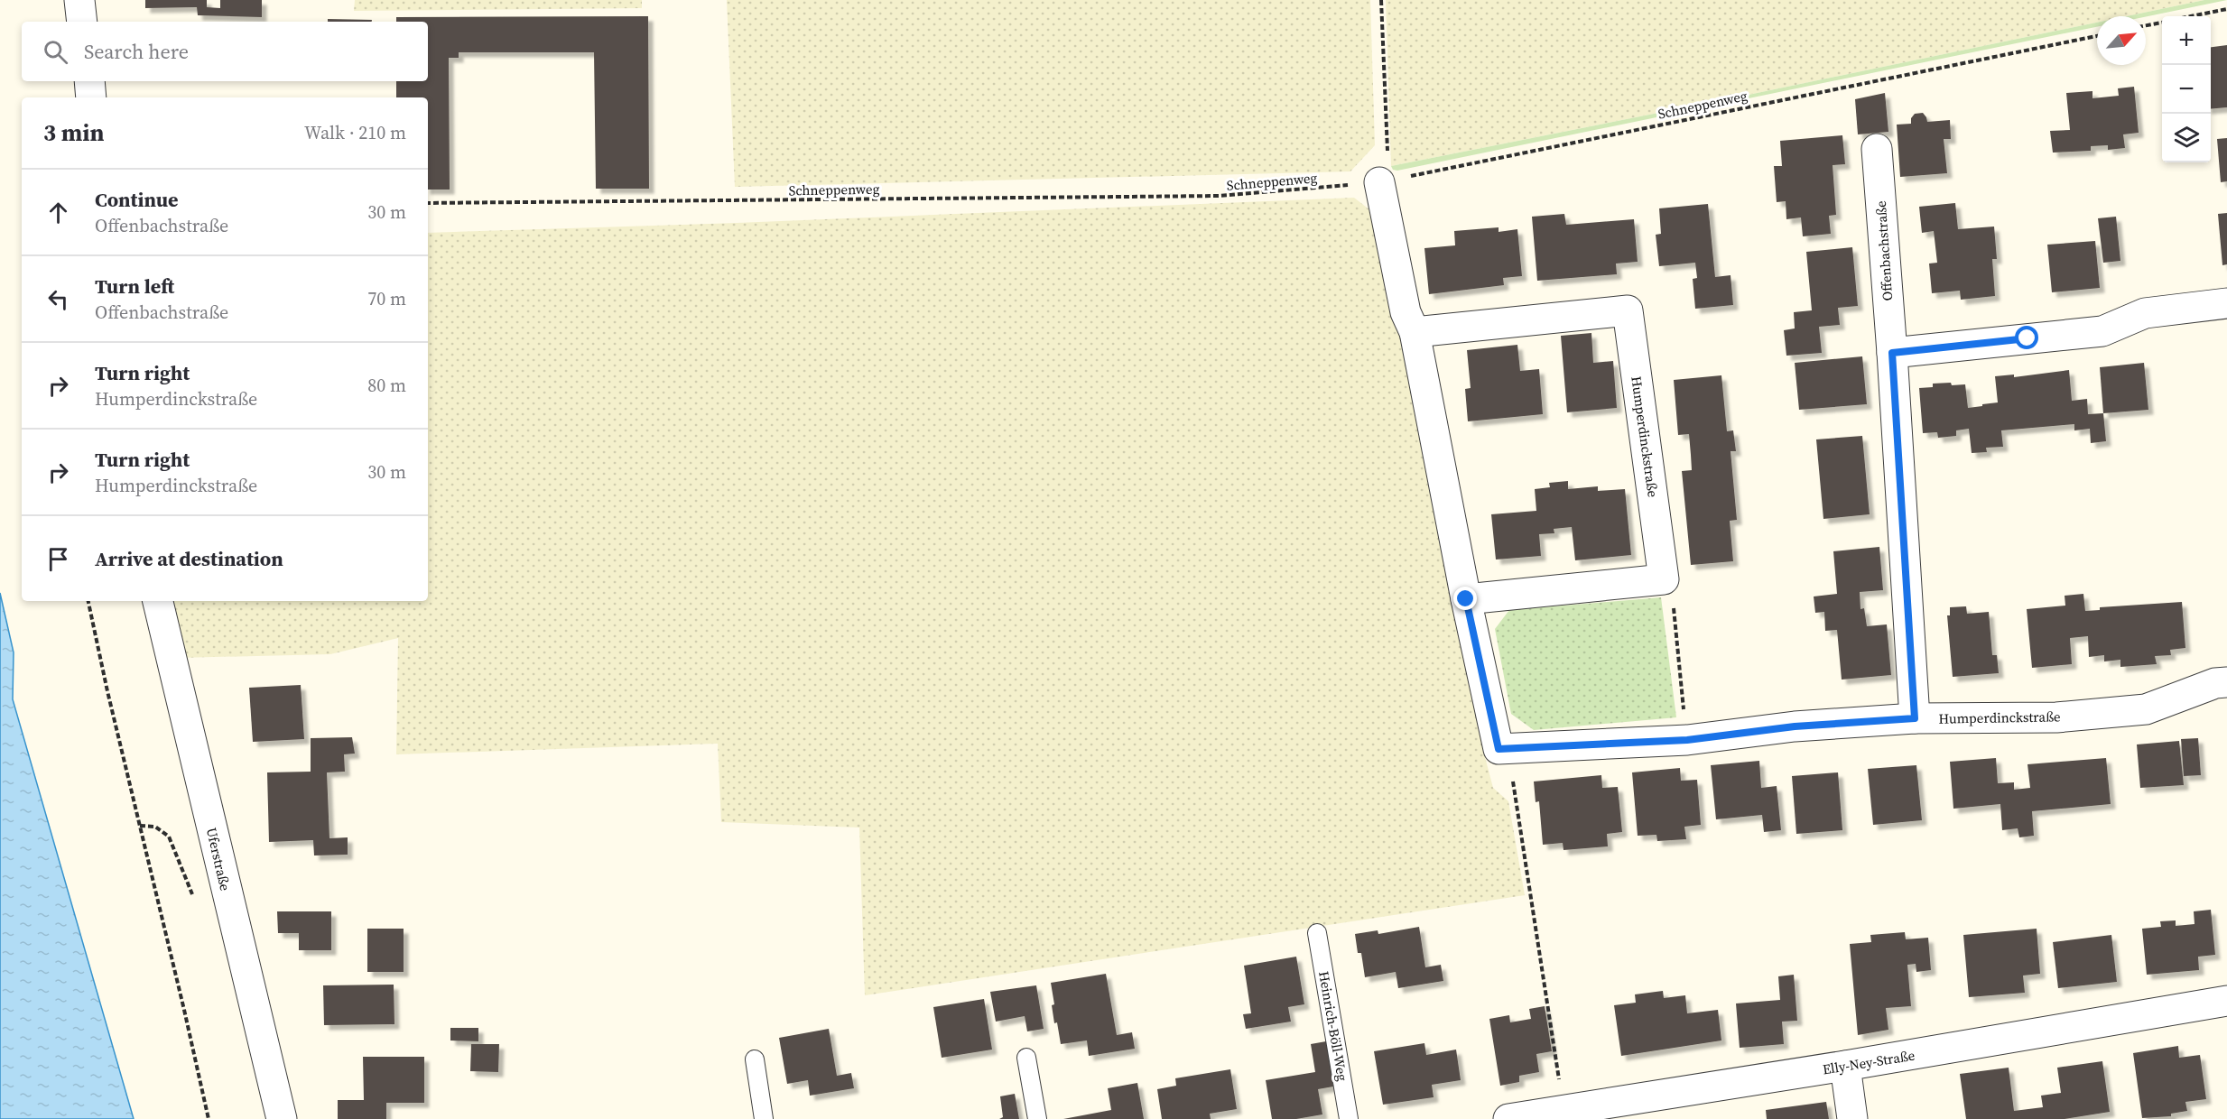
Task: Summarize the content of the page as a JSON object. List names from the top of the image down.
{
  "streets": {
    "street": [
      "Offenbachstraße",
      "Humperdinckstraße",
      "Uferstraße",
      "Elly-Ney-Straße"
    ],
    "lane": ["Heinrich-Böll-Weg"],
    "path": ["Schneppenweg"]
  },
  "crossings": [
    ["Offenbachstraße", "Humperdinckstraße"]
  ],
  "north": "top right",
  "page": {
    "map_buttons": ["+", "−"],
    "search": "Search here",
    "heading": ["3 min", "Walk · 210 m"],
    "list": [
      ["Continue", "Offenbachstraße", "30 m"],
      ["Turn left", "Offenbachstraße", "70 m"],
      ["Turn right", "Humperdinckstraße", "80 m"],
      ["Turn right", "Humperdinckstraße", "30 m"],
      "Arrive at destination"
    ]
  }
}
